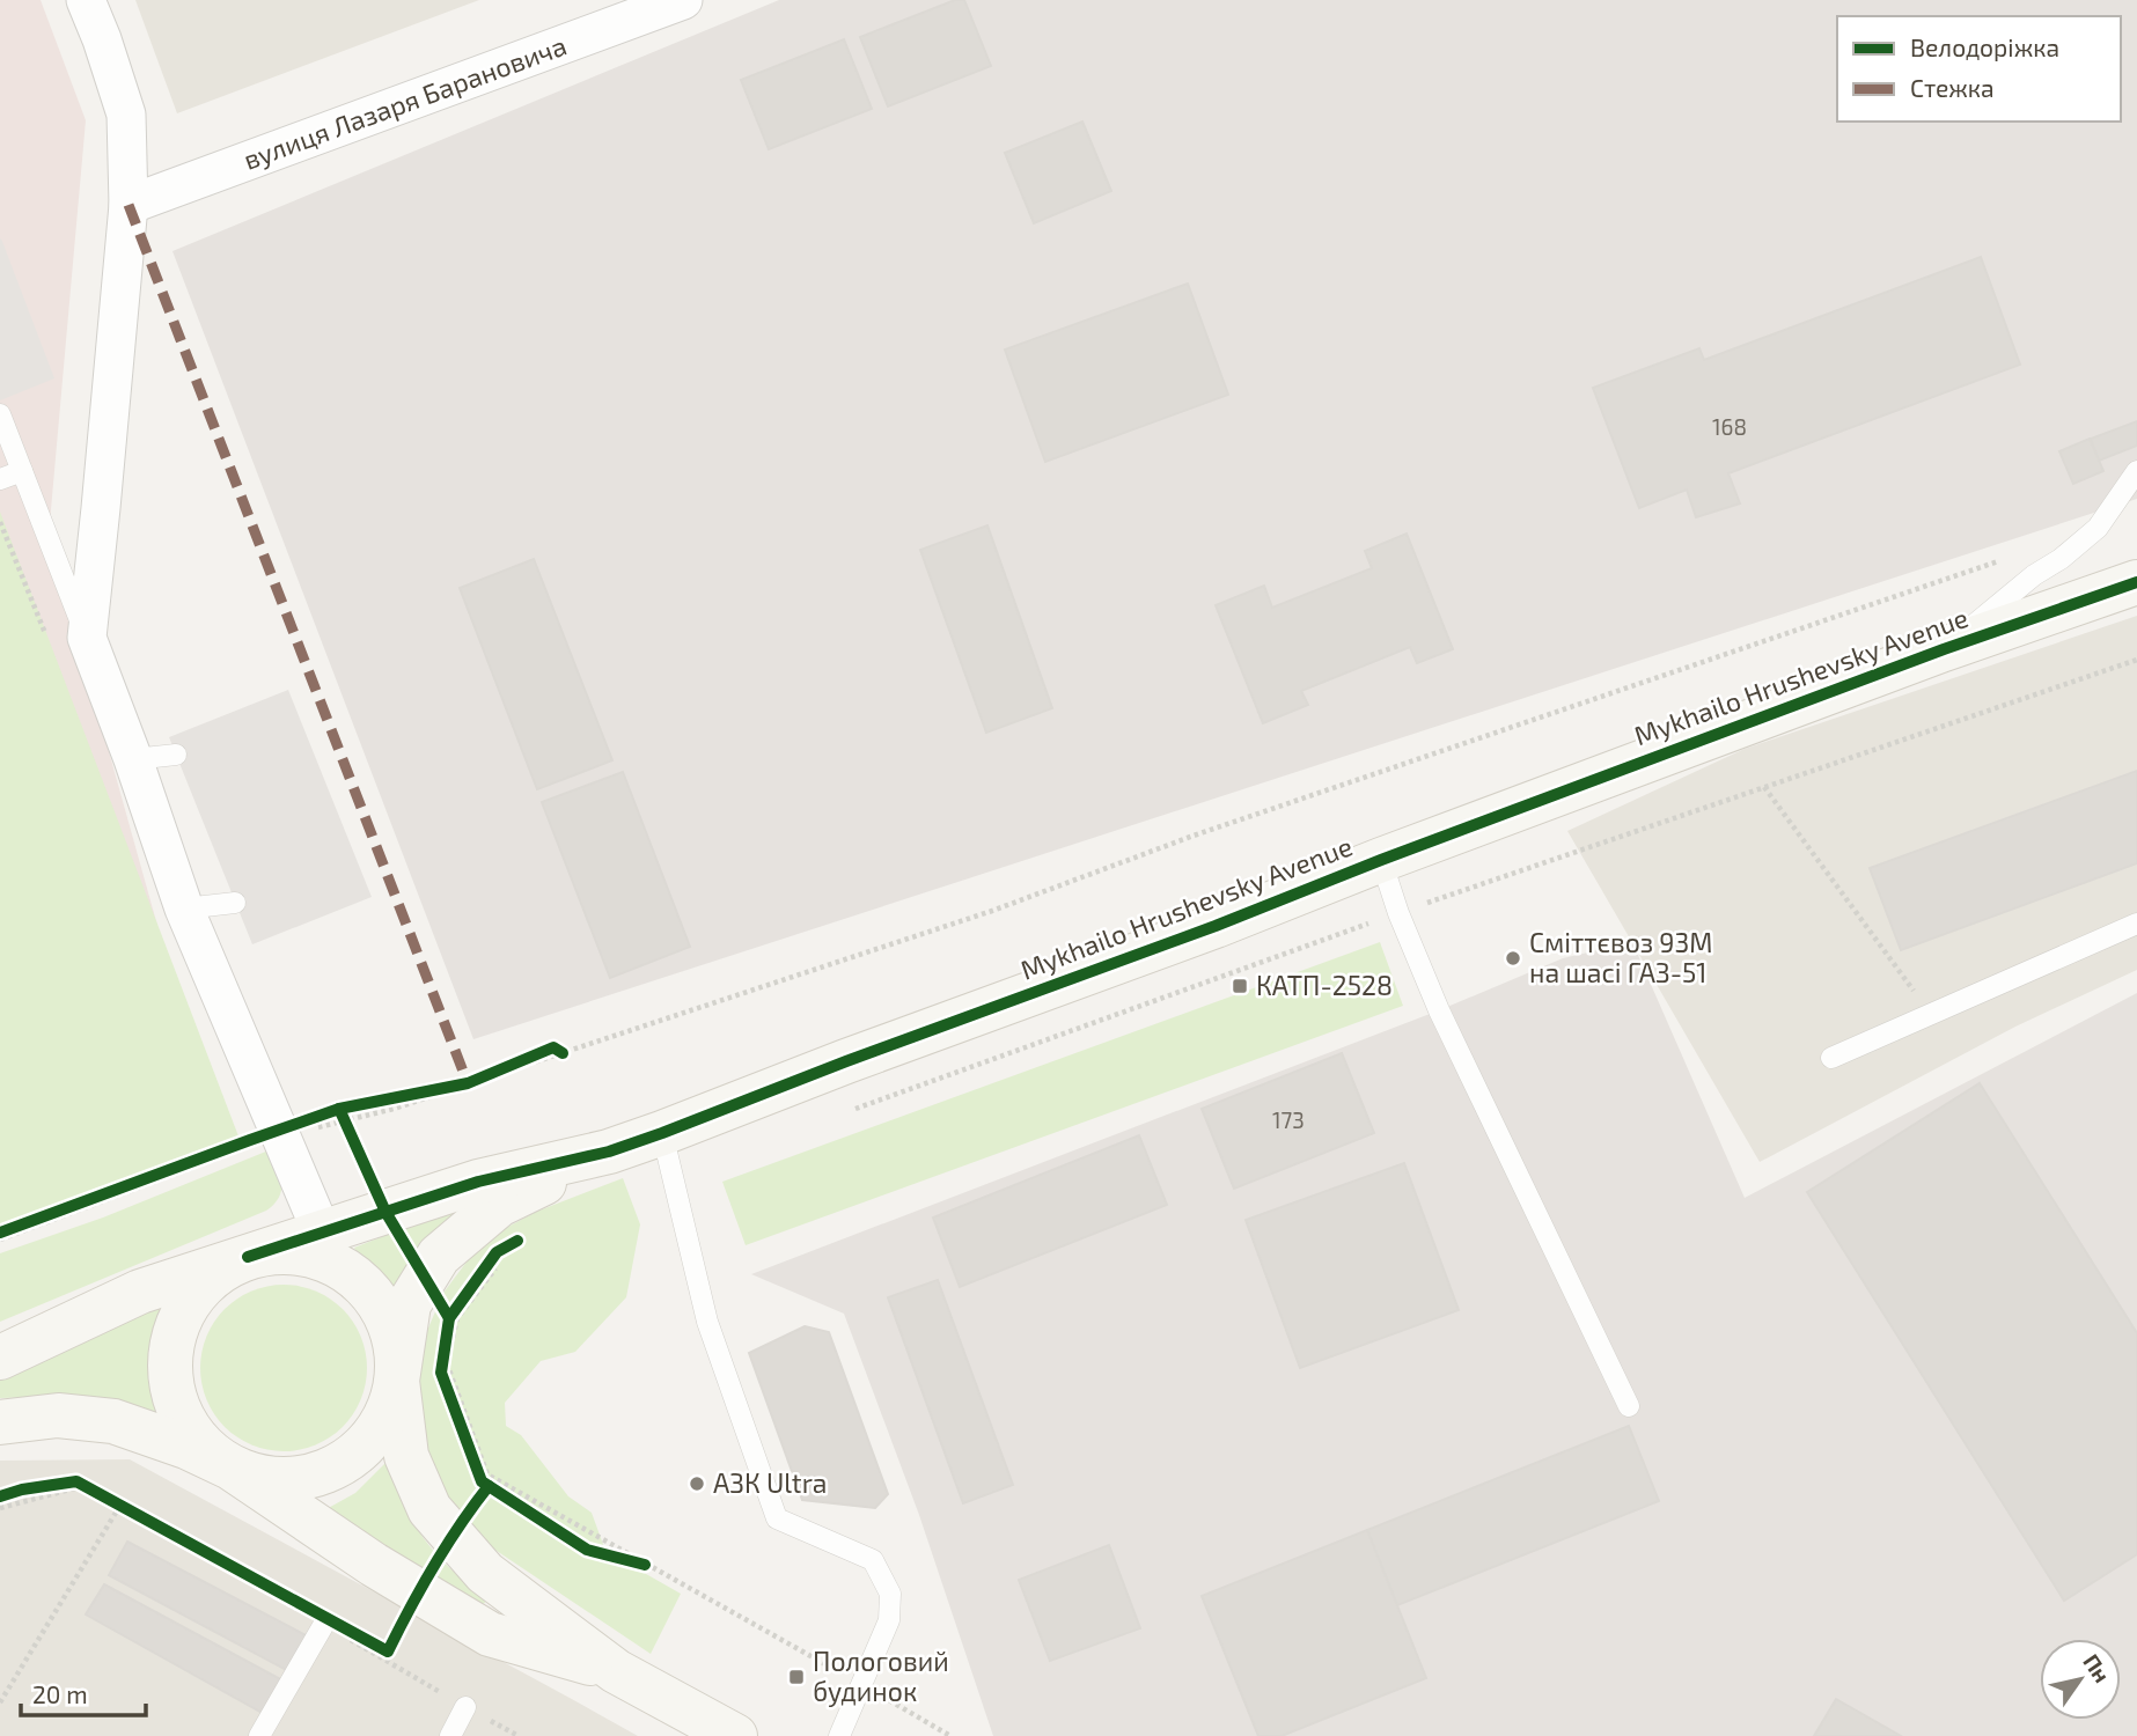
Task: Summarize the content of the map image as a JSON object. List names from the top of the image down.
{
  "streets": {
    "street": ["вулиця Лазаря Барановича", "Mykhailo Hrushevsky Avenue"]
  },
  "places": {
    "other": ["Сміттєвоз 93М на шасі ГАЗ-51", "АЗК Ultra"],
    "transit": ["КАТП-2528", "Пологовий будинок"]
  },
  "house_numbers": ["168", "173"],
  "legend": ["Велодоріжка", "Стежка"],
  "scale_bar": "20 m",
  "north": "top right"
}
